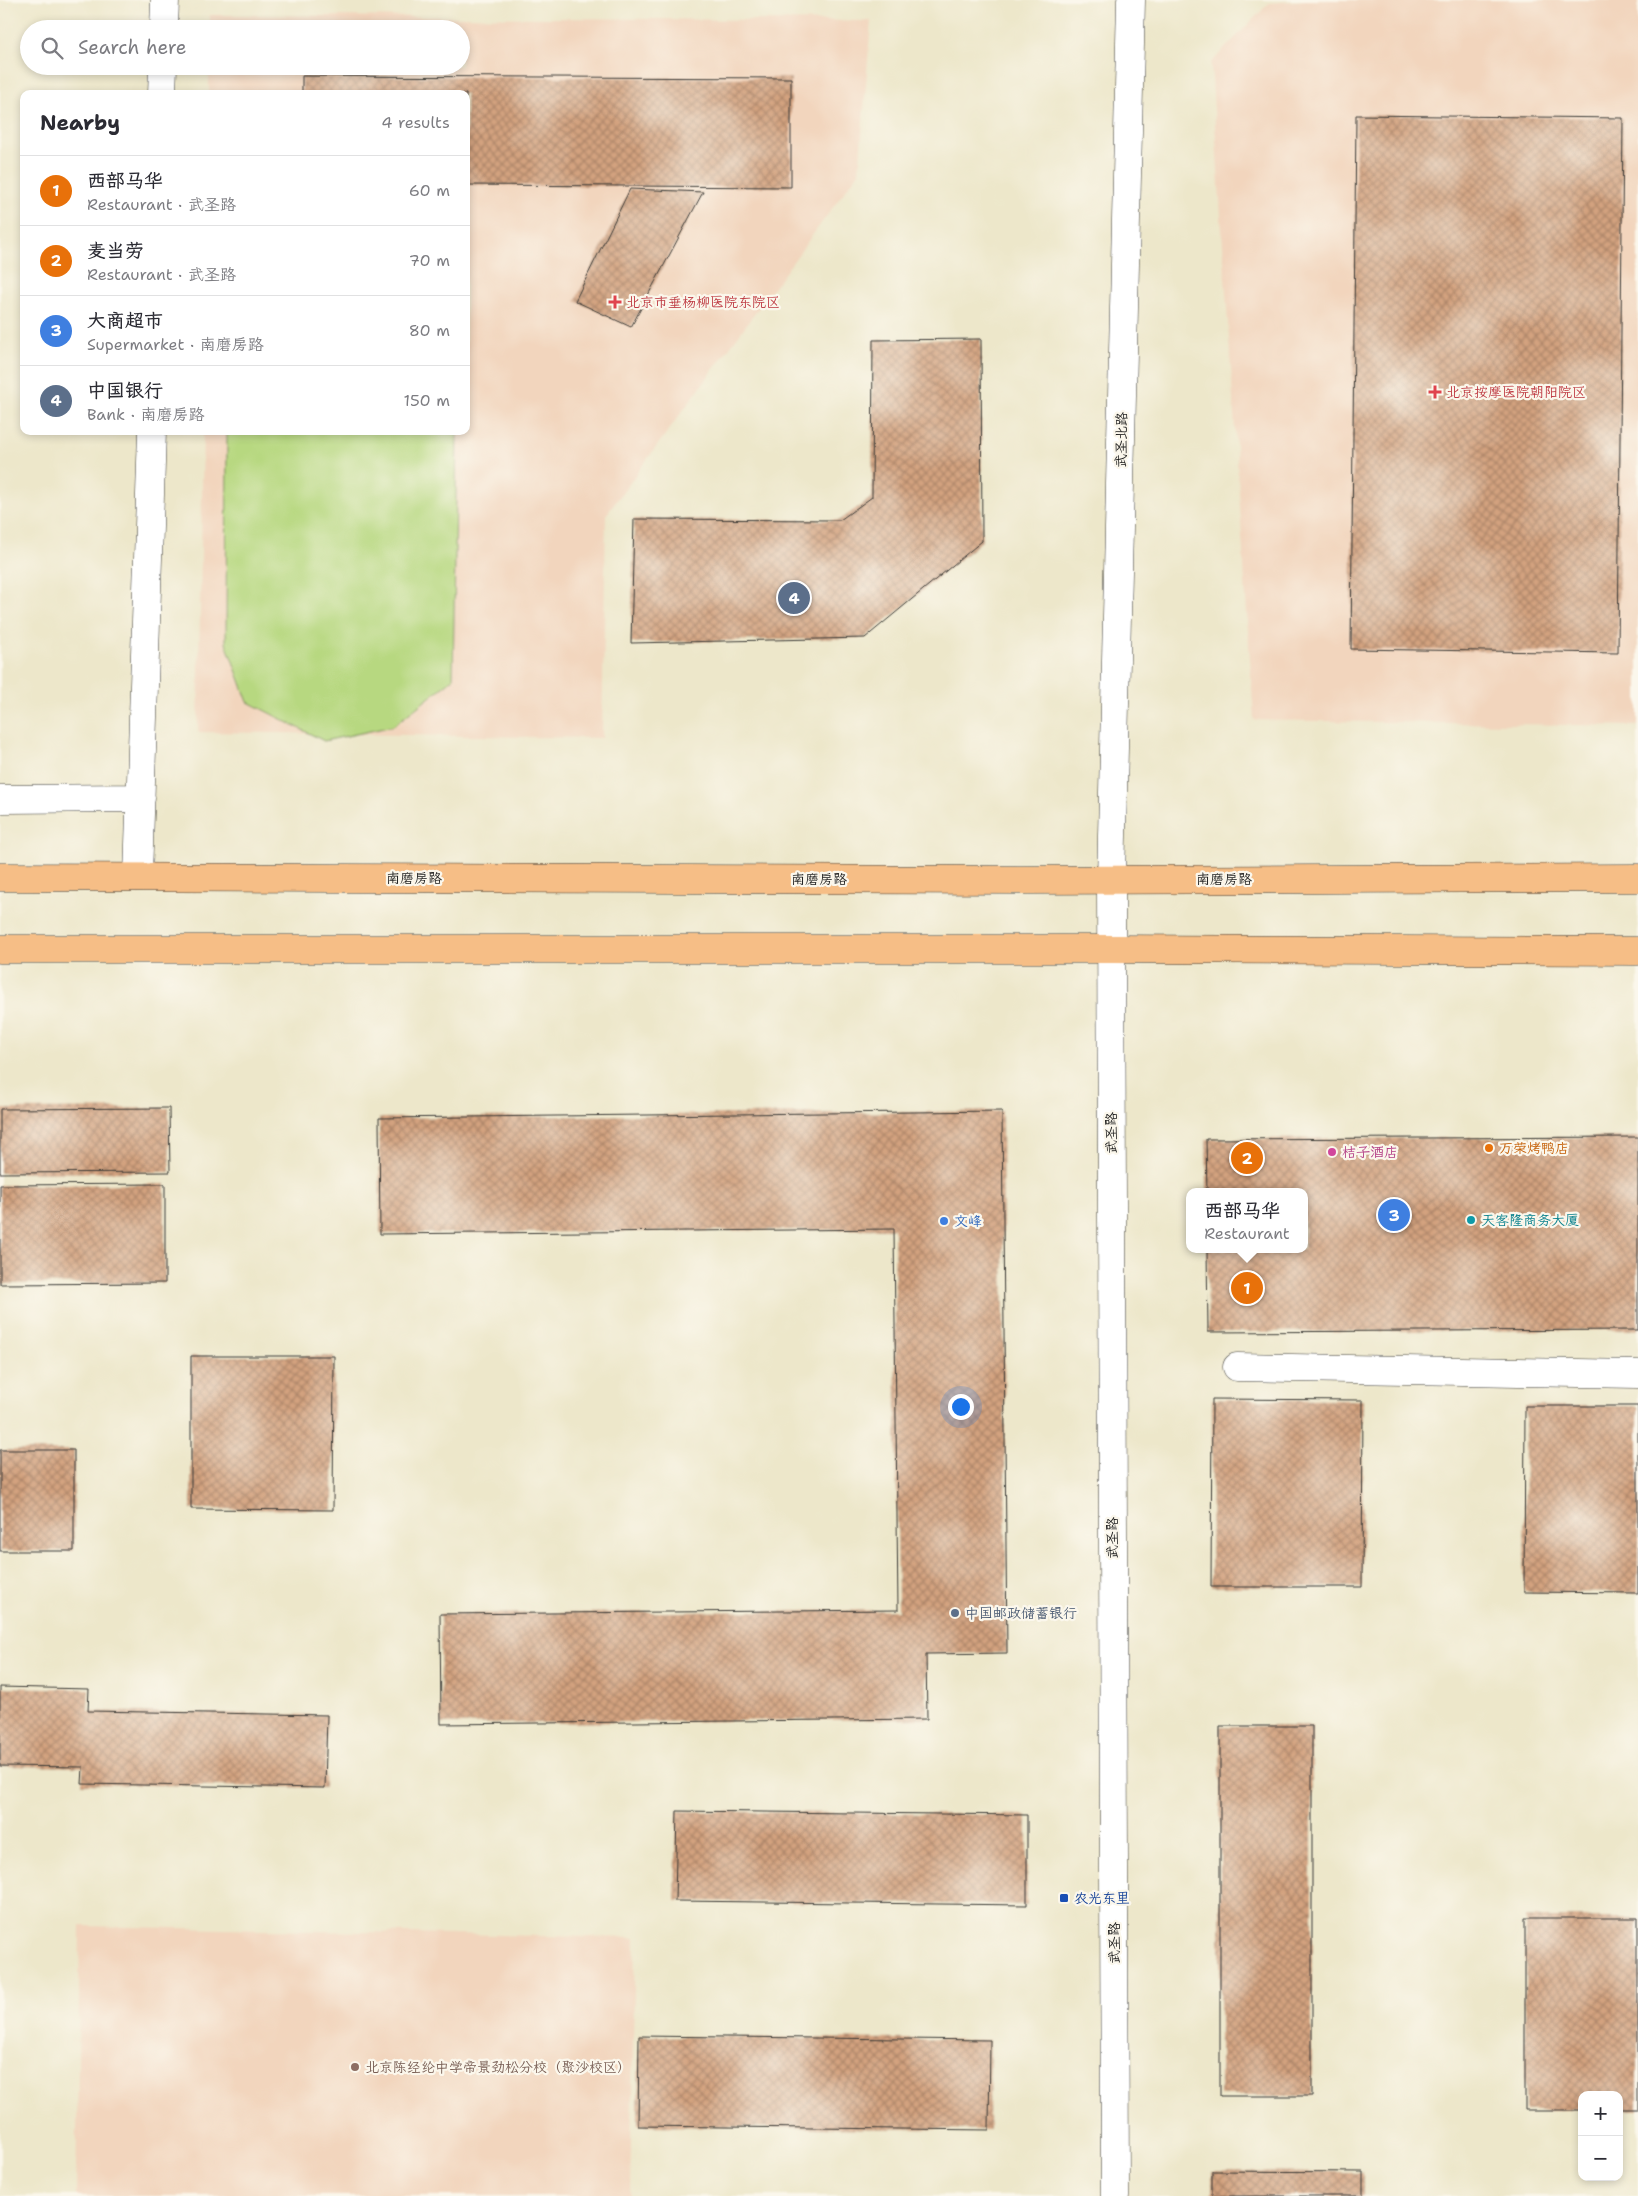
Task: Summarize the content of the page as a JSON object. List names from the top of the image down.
{
  "streets": {
    "main road": ["南磨房路"],
    "street": ["武圣北路", "武圣路"]
  },
  "crossings": [
    ["武圣北路", "南磨房路"],
    ["武圣北路", "武圣路"],
    ["南磨房路", "武圣路"]
  ],
  "places": {
    "health": ["北京市垂杨柳医院东院区", "北京按摩医院朝阳院区"],
    "other": [
      "万荣烤鸭店",
      "桔子酒店",
      "天客隆商务大厦",
      "文峰",
      "中国邮政储蓄银行",
      "北京陈经纶中学帝景劲松分校（聚沙校区）"
    ],
    "transit": ["农光东里"]
  },
  "page": {
    "search": "Search here",
    "heading": ["Nearby", "4 results"],
    "list": [
      {
        "mark": "1",
        "name": "西部马华",
        "note": "Restaurant · 武圣路",
        "value": "60 m"
      },
      {
        "mark": "2",
        "name": "麦当劳",
        "note": "Restaurant · 武圣路",
        "value": "70 m"
      },
      {
        "mark": "3",
        "name": "大商超市",
        "note": "Supermarket · 南磨房路",
        "value": "80 m"
      },
      {
        "mark": "4",
        "name": "中国银行",
        "note": "Bank · 南磨房路",
        "value": "150 m"
      }
    ],
    "pins": [
      "4",
      "2",
      "3",
      "1"
    ],
    "popup": ["西部马华", "Restaurant"],
    "map_buttons": ["+", "−"]
  }
}
